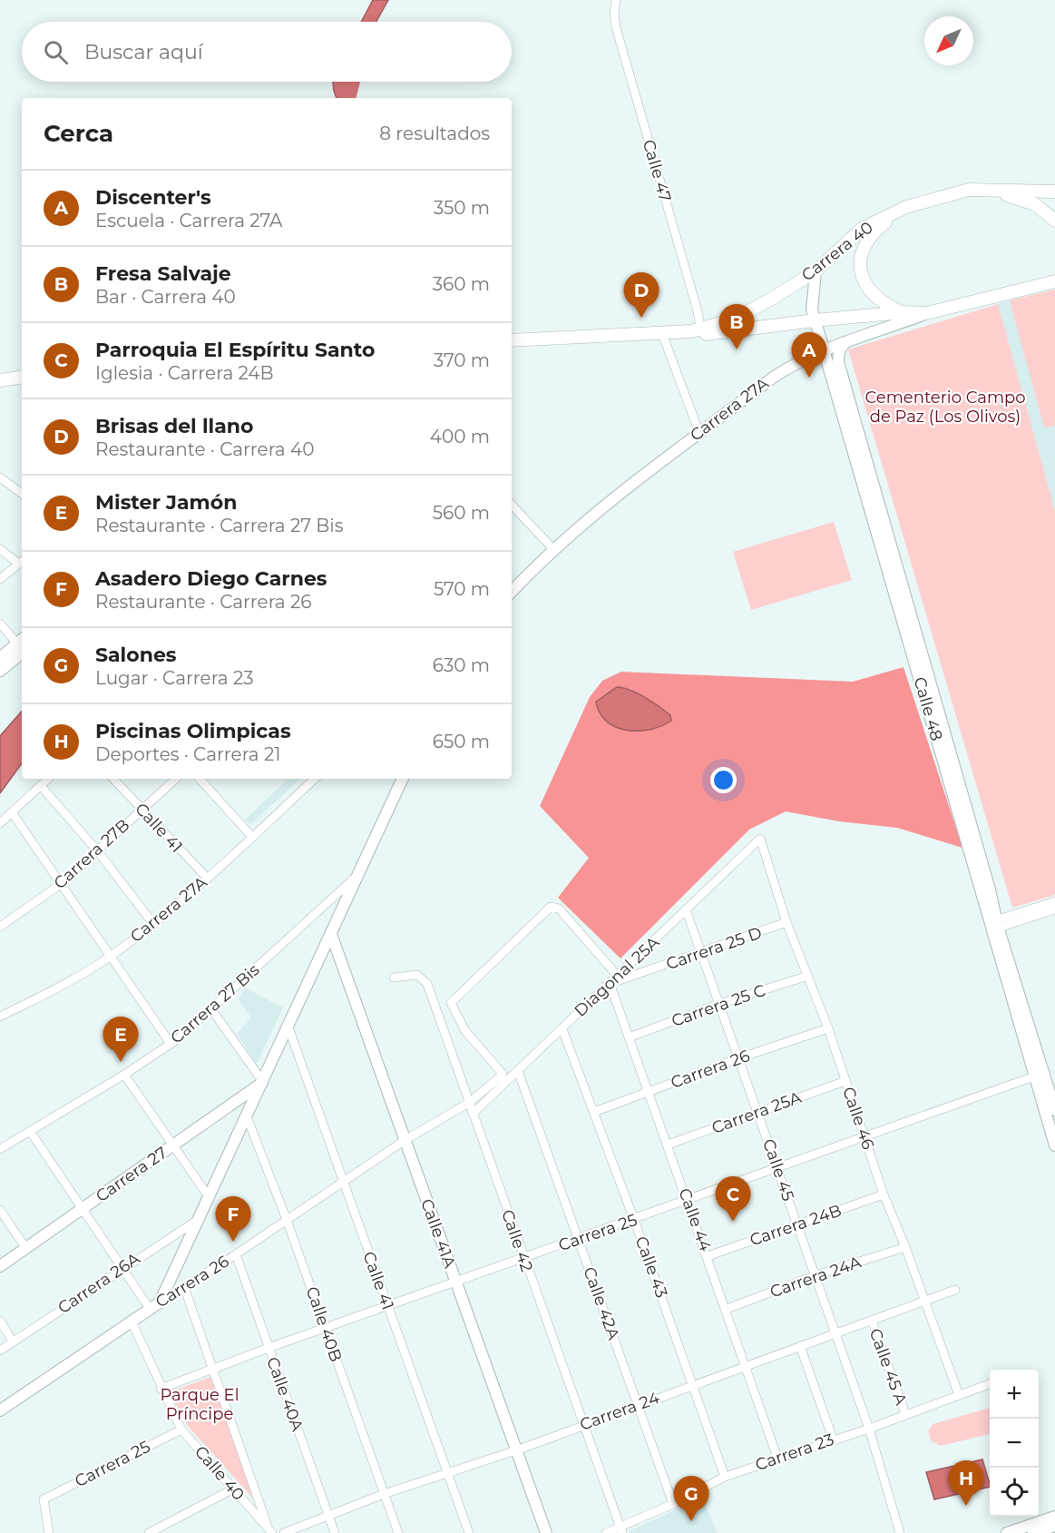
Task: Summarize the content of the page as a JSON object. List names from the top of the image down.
{
  "streets": {
    "main road": ["Carrera 40", "Carrera 27A"],
    "street": [
      "Calle 47",
      "Calle 48",
      "Calle 41",
      "Carrera 27B",
      "Carrera 25 D",
      "Diagonal 25A",
      "Carrera 27 Bis",
      "Carrera 25 C",
      "Carrera 26",
      "Carrera 25A",
      "Calle 46",
      "Calle 45",
      "Carrera 27",
      "Calle 44",
      "Carrera 24B",
      "Carrera 25",
      "Calle 41A",
      "Calle 42",
      "Calle 43",
      "Carrera 24A",
      "Carrera 26A",
      "Calle 42A",
      "Calle 40B",
      "Calle 45 A",
      "Calle 40A",
      "Carrera 24",
      "Carrera 23",
      "Calle 40"
    ]
  },
  "crossings": [
    ["Calle 47", "Carrera 40"],
    ["Carrera 40", "Carrera 27A"],
    ["Carrera 40", "Calle 48"],
    ["Carrera 27A", "Calle 48"],
    ["Carrera 27A", "Calle 41"],
    ["Calle 48", "Carrera 25"],
    ["Calle 41", "Carrera 27B"],
    ["Calle 41", "Carrera 26"],
    ["Calle 41", "Carrera 25"],
    ["Calle 41", "Carrera 24"],
    ["Carrera 25 D", "Diagonal 25A"],
    ["Carrera 25 D", "Carrera 26"],
    ["Carrera 25 D", "Calle 46"],
    ["Carrera 25 D", "Calle 45"],
    ["Diagonal 25A", "Carrera 26"],
    ["Diagonal 25A", "Calle 46"],
    ["Diagonal 25A", "Calle 45"],
    ["Diagonal 25A", "Calle 44"],
    ["Diagonal 25A", "Calle 42"],
    ["Diagonal 25A", "Calle 43"],
    ["Diagonal 25A", "Calle 42A"],
    ["Carrera 25 C", "Calle 46"],
    ["Carrera 25 C", "Calle 45"],
    ["Carrera 25 C", "Calle 44"],
    ["Carrera 26", "Calle 46"],
    ["Carrera 26", "Calle 45"],
    ["Carrera 26", "Calle 44"],
    ["Carrera 26", "Calle 41A"],
    ["Carrera 26", "Calle 42"],
    ["Carrera 26", "Calle 43"],
    ["Carrera 26", "Calle 40B"],
    ["Carrera 26", "Calle 40A"],
    ["Carrera 26", "Calle 40"],
    ["Carrera 25A", "Calle 46"],
    ["Carrera 25A", "Calle 45"],
    ["Carrera 25A", "Calle 44"],
    ["Calle 46", "Carrera 24B"],
    ["Calle 46", "Carrera 25"],
    ["Calle 46", "Carrera 24A"],
    ["Calle 46", "Carrera 24"],
    ["Calle 46", "Carrera 23"],
    ["Calle 45", "Carrera 24B"],
    ["Calle 45", "Carrera 25"],
    ["Calle 45", "Carrera 24A"],
    ["Calle 45", "Carrera 24"],
    ["Calle 45", "Carrera 23"],
    ["Calle 44", "Carrera 24B"],
    ["Calle 44", "Carrera 25"],
    ["Calle 44", "Carrera 24A"],
    ["Calle 44", "Carrera 24"],
    ["Calle 44", "Carrera 23"],
    ["Carrera 25", "Calle 41A"],
    ["Carrera 25", "Calle 42"],
    ["Carrera 25", "Calle 43"],
    ["Carrera 25", "Calle 42A"],
    ["Carrera 25", "Calle 40B"],
    ["Carrera 25", "Calle 40A"],
    ["Carrera 25", "Calle 40"],
    ["Calle 41A", "Carrera 24"],
    ["Calle 42", "Carrera 24"],
    ["Calle 42", "Carrera 23"],
    ["Calle 43", "Carrera 24"],
    ["Calle 43", "Carrera 23"],
    ["Calle 42A", "Carrera 24"],
    ["Calle 42A", "Carrera 23"],
    ["Calle 40B", "Carrera 24"],
    ["Calle 45 A", "Carrera 24"],
    ["Calle 45 A", "Carrera 23"],
    ["Calle 40A", "Carrera 24"]
  ],
  "parks": ["Cementerio Campo de Paz (Los Olivos)", "Parque El Príncipe"],
  "north": "bottom left",
  "page": {
    "search": "Buscar aquí",
    "heading": ["Cerca", "8 resultados"],
    "list": [
      {
        "mark": "A",
        "name": "Discenter's",
        "note": "Escuela · Carrera 27A",
        "value": "350 m"
      },
      {
        "mark": "B",
        "name": "Fresa Salvaje",
        "note": "Bar · Carrera 40",
        "value": "360 m"
      },
      {
        "mark": "C",
        "name": "Parroquia El Espíritu Santo",
        "note": "Iglesia · Carrera 24B",
        "value": "370 m"
      },
      {
        "mark": "D",
        "name": "Brisas del llano",
        "note": "Restaurante · Carrera 40",
        "value": "400 m"
      },
      {
        "mark": "E",
        "name": "Mister Jamón",
        "note": "Restaurante · Carrera 27 Bis",
        "value": "560 m"
      },
      {
        "mark": "F",
        "name": "Asadero Diego Carnes",
        "note": "Restaurante · Carrera 26",
        "value": "570 m"
      },
      {
        "mark": "G",
        "name": "Salones",
        "note": "Lugar · Carrera 23",
        "value": "630 m"
      },
      {
        "mark": "H",
        "name": "Piscinas Olimpicas",
        "note": "Deportes · Carrera 21",
        "value": "650 m"
      }
    ],
    "pins": [
      "D",
      "B",
      "A",
      "E",
      "C",
      "F",
      "H",
      "G"
    ],
    "map_buttons": ["+", "−"]
  }
}
